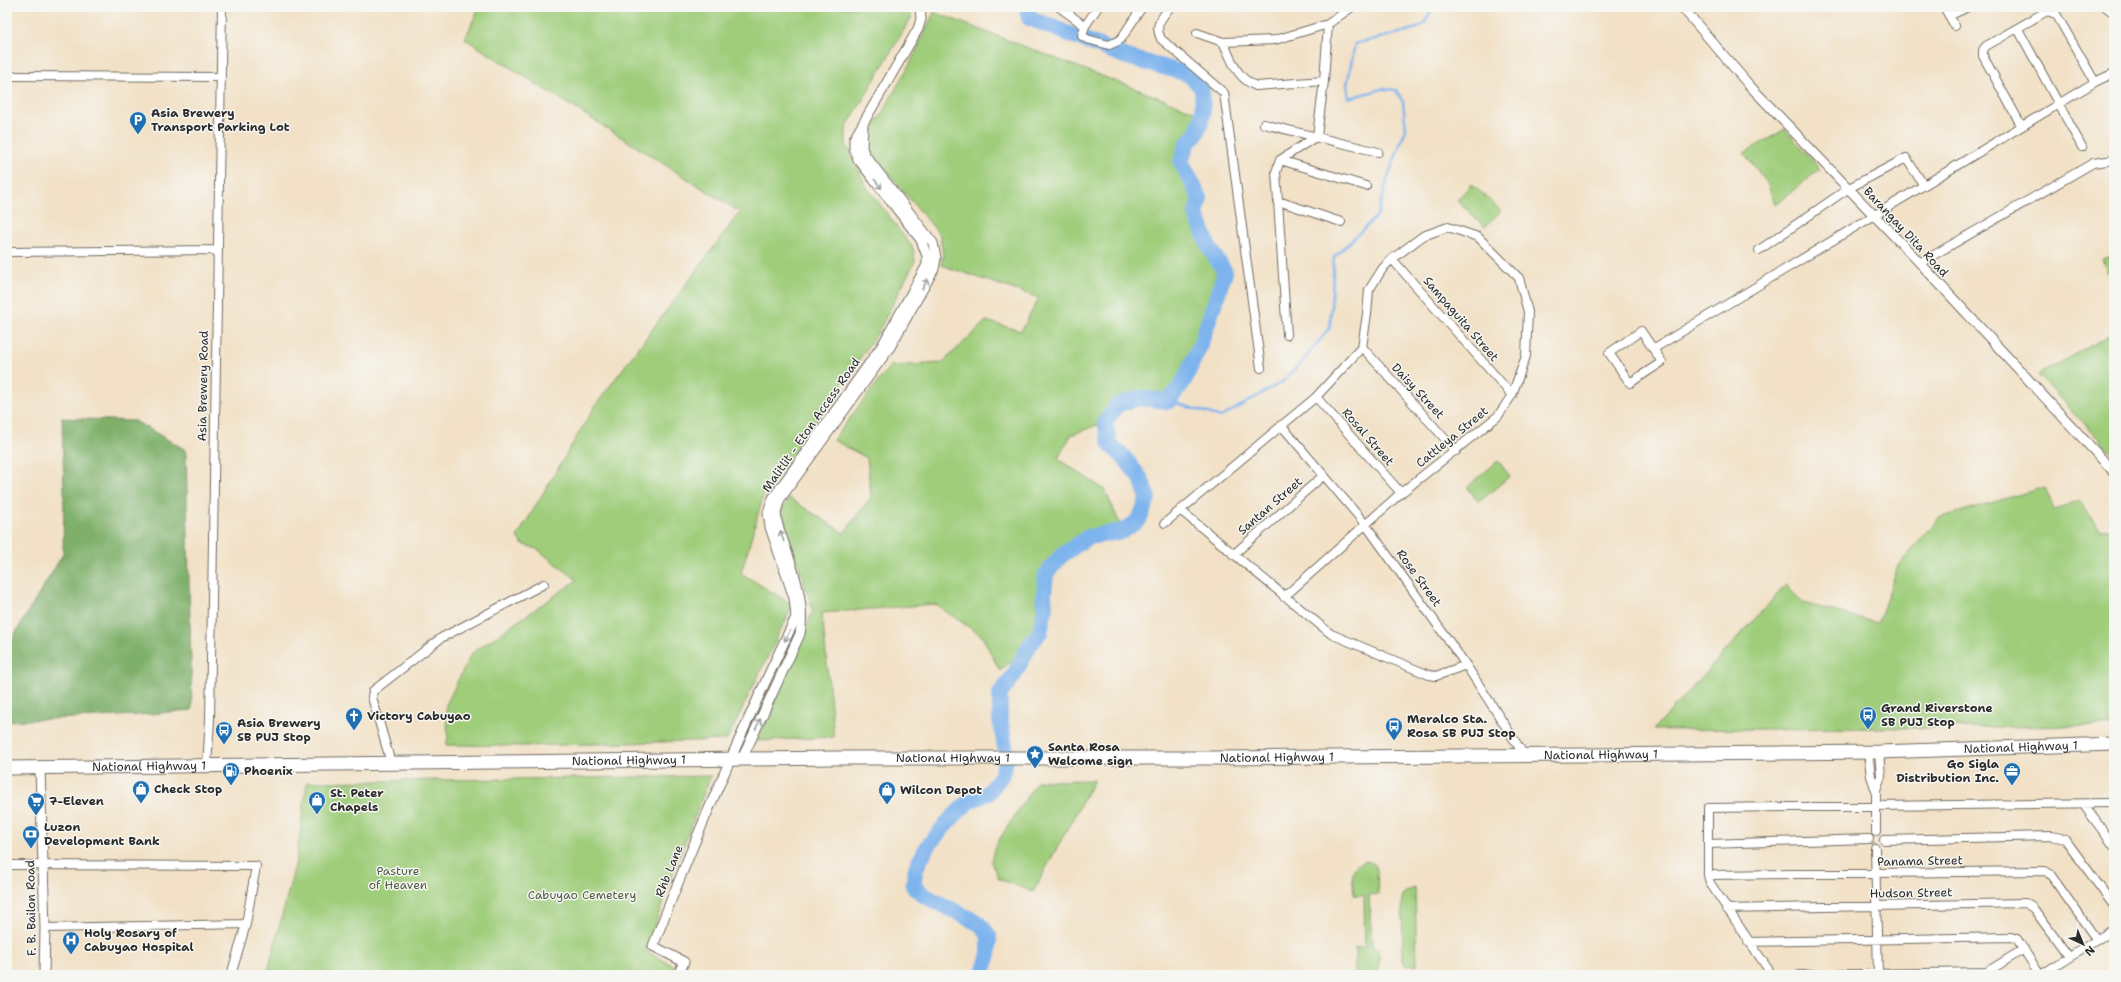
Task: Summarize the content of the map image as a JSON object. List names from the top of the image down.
{
  "streets": {
    "highway": ["National Highway 1"],
    "street": [
      "Barangay Dita Road",
      "Sampaguita Street",
      "Asia Brewery Road",
      "Daisy Street",
      "Malitlit - Eton Access Road",
      "Rosal Street",
      "Cattleya Street",
      "Santan Street",
      "Rose Street",
      "Panama Street",
      "Rhb Lane",
      "Hudson Street",
      "F. B. Bailon Road"
    ]
  },
  "crossings": [
    ["Sampaguita Street", "Cattleya Street"],
    ["Asia Brewery Road", "National Highway 1"],
    ["Daisy Street", "Cattleya Street"],
    ["Malitlit - Eton Access Road", "National Highway 1"],
    ["Malitlit - Eton Access Road", "Rhb Lane"],
    ["Rosal Street", "Cattleya Street"],
    ["Cattleya Street", "Rose Street"],
    ["Santan Street", "Rose Street"],
    ["Rose Street", "National Highway 1"],
    ["National Highway 1", "Rhb Lane"],
    ["National Highway 1", "F. B. Bailon Road"]
  ],
  "parks": ["Pasture of Heaven", "Cabuyao Cemetery"],
  "places": {
    "parking": ["Asia Brewery Transport Parking Lot"],
    "bus stop": ["Grand Riverstone SB PUJ Stop", "Meralco Sta. Rosa SB PUJ Stop", "Asia Brewery SB PUJ Stop"],
    "church": ["Victory Cabuyao"],
    "place": ["Santa Rosa Welcome sign"],
    "fuel station": ["Phoenix"],
    "office": ["Go Sigla Distribution Inc."],
    "shop": ["Check Stop", "Wilcon Depot", "St. Peter Chapels"],
    "supermarket": ["7-Eleven"],
    "bank": ["Luzon Development Bank"],
    "hospital": ["Holy Rosary of Cabuyao Hospital"]
  },
  "north": "bottom right"
}
